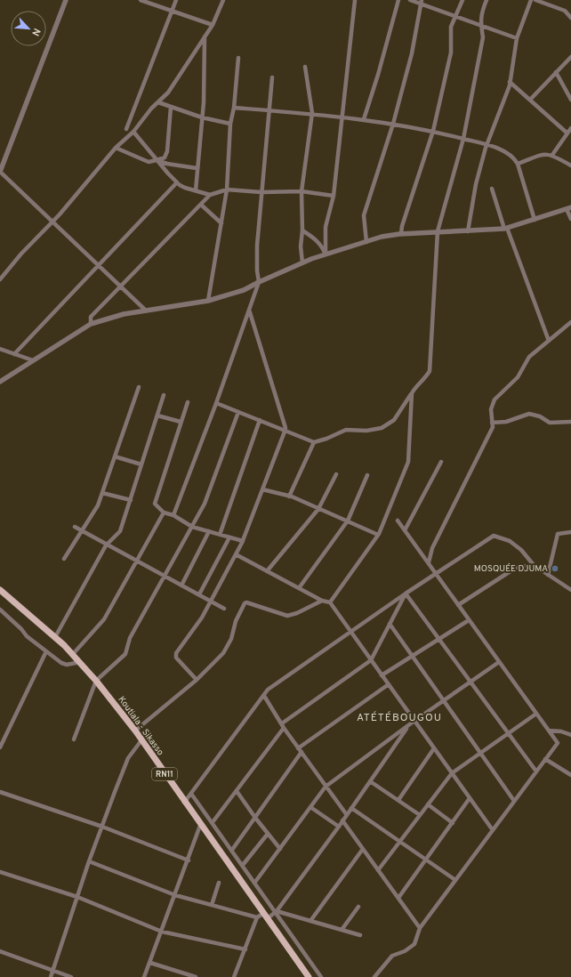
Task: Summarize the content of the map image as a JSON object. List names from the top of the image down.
{
  "streets": {
    "main road": ["Koutiala - Sikasso", "RN11"]
  },
  "districts": ["ATÉTÉBOUGOU"],
  "places": ["MOSQUÉE DJUMA"],
  "north": "bottom right"
}
